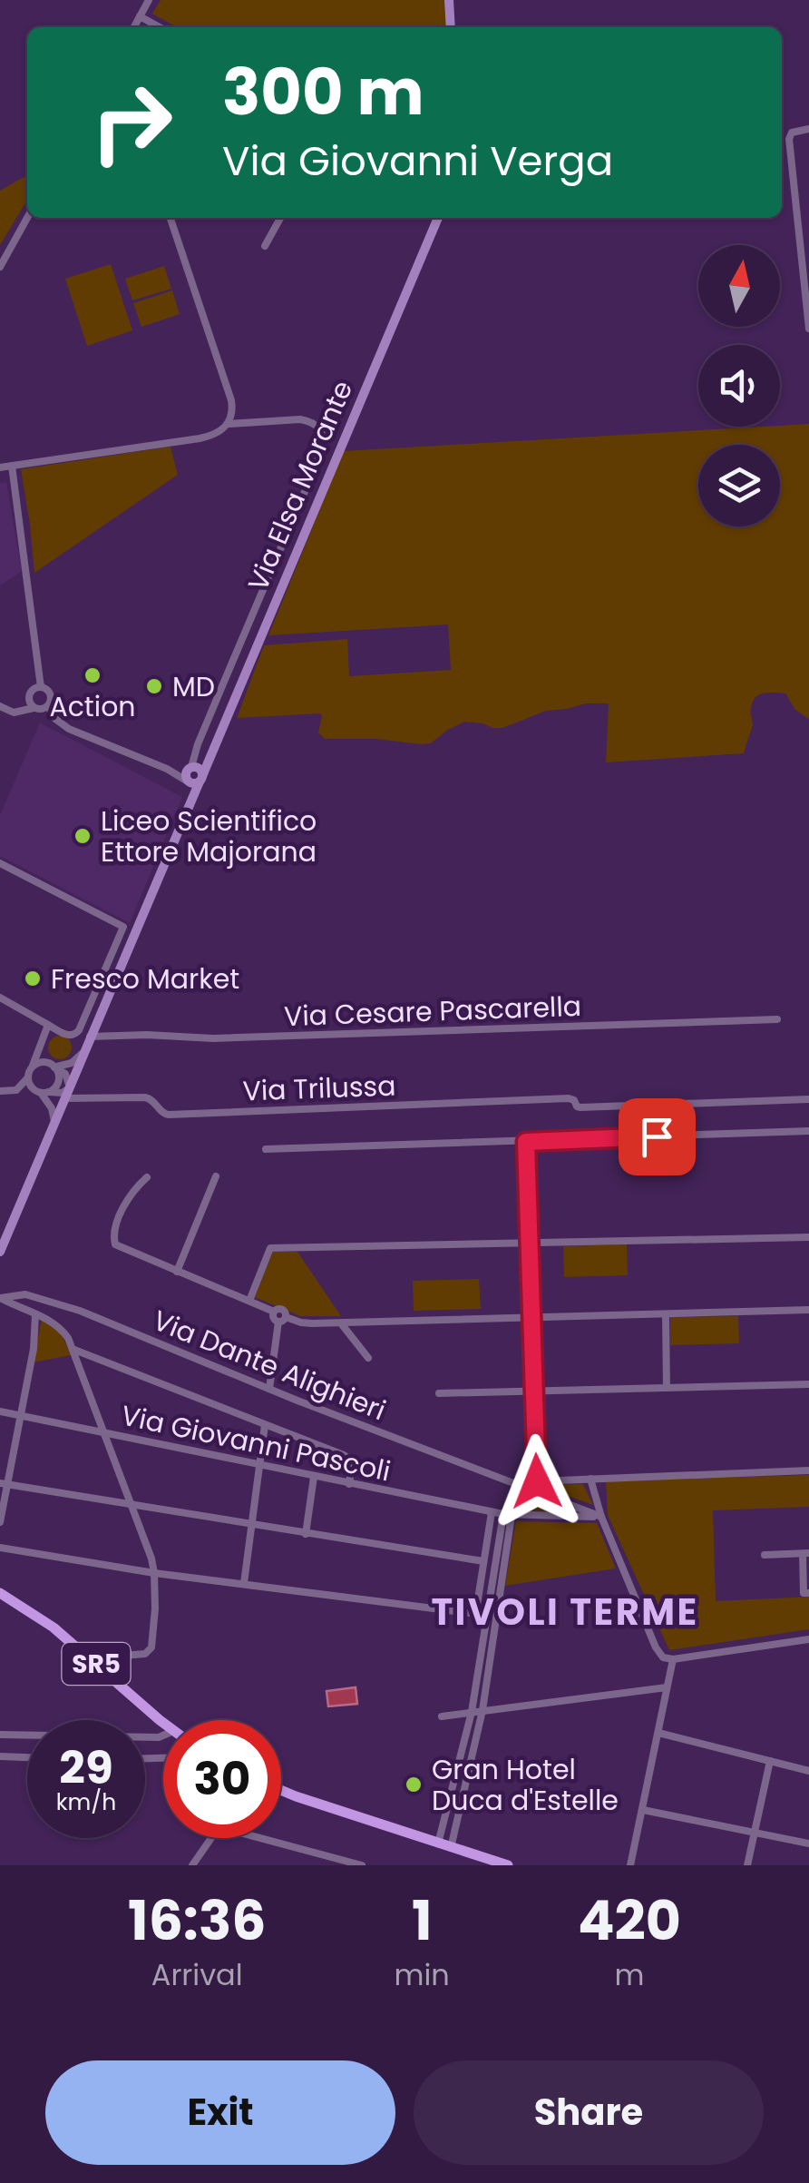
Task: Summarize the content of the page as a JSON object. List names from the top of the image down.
{
  "streets": {
    "main road": ["SR5"],
    "street": [
      "Via Elsa Morante",
      "Via Cesare Pascarella",
      "Via Trilussa",
      "Via Dante Alighieri",
      "Via Giovanni Pascoli"
    ]
  },
  "crossings": [
    ["Via Elsa Morante", "Via Cesare Pascarella"],
    ["Via Elsa Morante", "Via Trilussa"],
    ["Via Dante Alighieri", "Via Giovanni Pascoli"]
  ],
  "districts": ["TIVOLI TERME"],
  "places": [
    "Action",
    "MD",
    "Liceo Scientifico Ettore Majorana",
    "Fresco Market",
    "Gran Hotel Duca d'Estelle"
  ],
  "north": "top",
  "page": {
    "turn": ["300 m", "Via Giovanni Verga"],
    "speed": "29 km/h",
    "limit": "30",
    "eta": [
      "16:36",
      "Arrival",
      "1",
      "min",
      "420",
      "m"
    ],
    "buttons": ["Exit", "Share"]
  }
}
